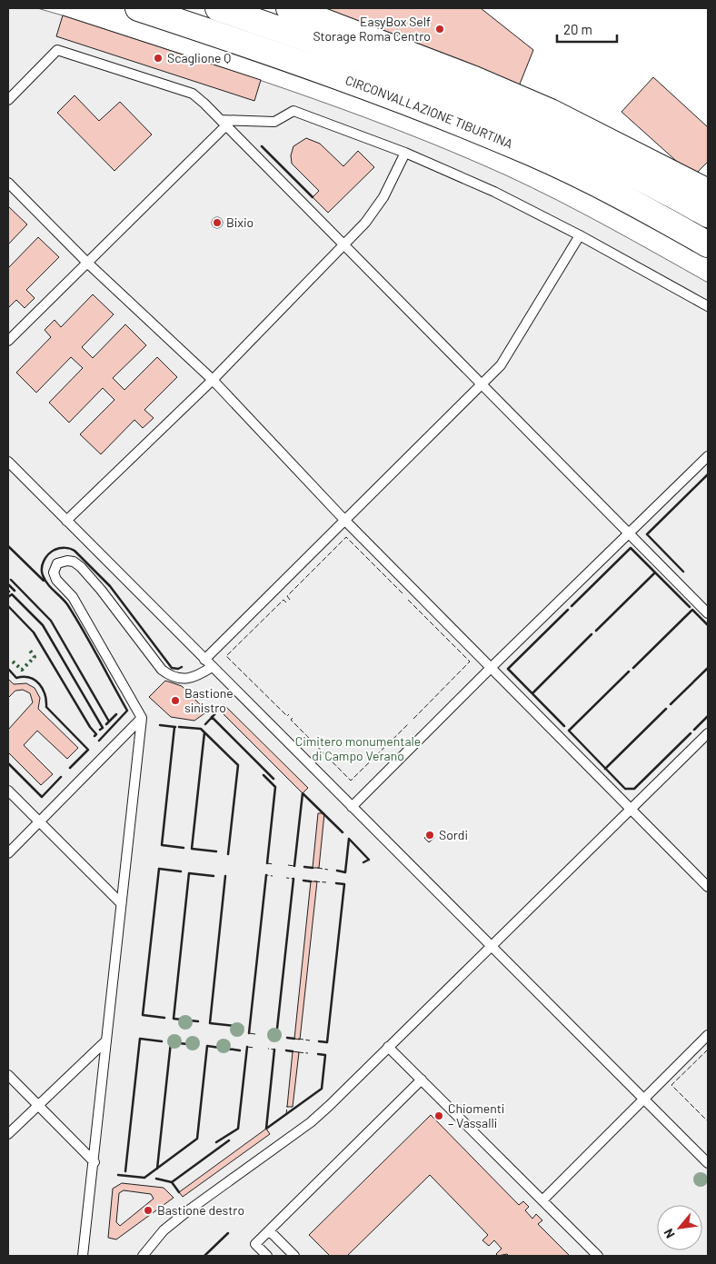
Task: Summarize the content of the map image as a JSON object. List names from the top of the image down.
{
  "streets": {
    "highway": ["CIRCONVALLAZIONE TIBURTINA"]
  },
  "parks": ["Cimitero monumentale di Campo Verano"],
  "places": [
    "EasyBox Self Storage Roma Centro",
    "Scaglione Q",
    "Bixio",
    "Bastione sinistro",
    "Sordi",
    "Chiomenti – Vassalli",
    "Bastione destro"
  ],
  "scale_bar": "20 m",
  "north": "bottom left"
}
